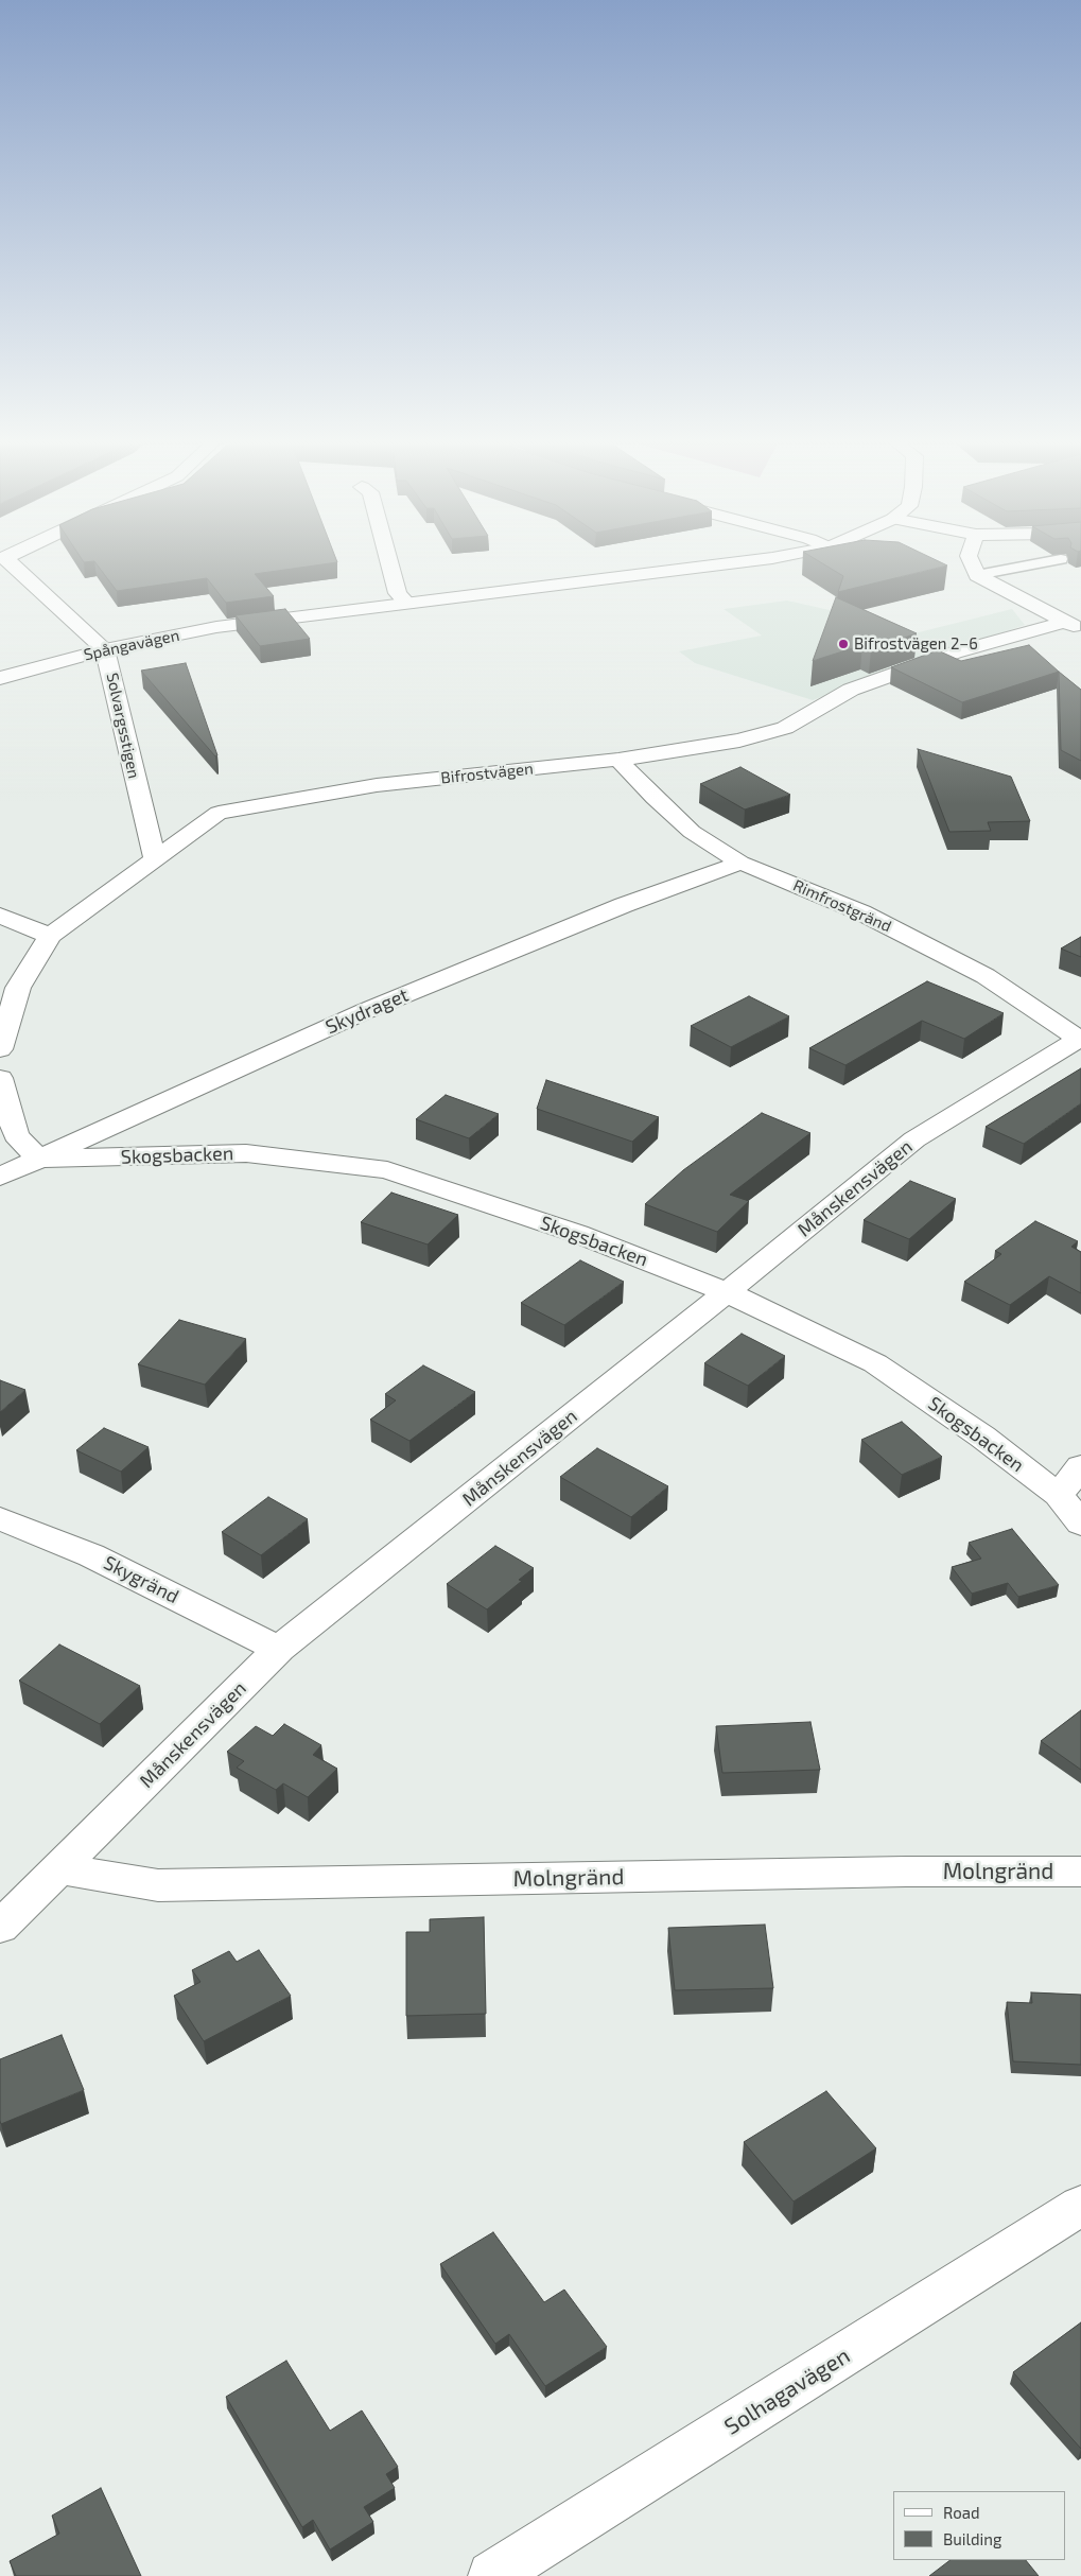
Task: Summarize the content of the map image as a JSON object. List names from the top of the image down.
{
  "streets": {
    "street": [
      "Spångavägen",
      "Solvargsstigen",
      "Bifrostvägen",
      "Rimfrostgränd",
      "Skydraget",
      "Skogsbacken",
      "Månskensvägen",
      "Skygränd",
      "Molngränd",
      "Solhagavägen"
    ]
  },
  "crossings": [
    ["Spångavägen", "Solvargsstigen"],
    ["Solvargsstigen", "Bifrostvägen"],
    ["Bifrostvägen", "Rimfrostgränd"],
    ["Rimfrostgränd", "Skydraget"],
    ["Rimfrostgränd", "Månskensvägen"],
    ["Skydraget", "Skogsbacken"],
    ["Skogsbacken", "Månskensvägen"],
    ["Månskensvägen", "Skygränd"],
    ["Månskensvägen", "Molngränd"]
  ],
  "places": ["Bifrostvägen 2–6"],
  "legend": ["Road", "Building"]
}
